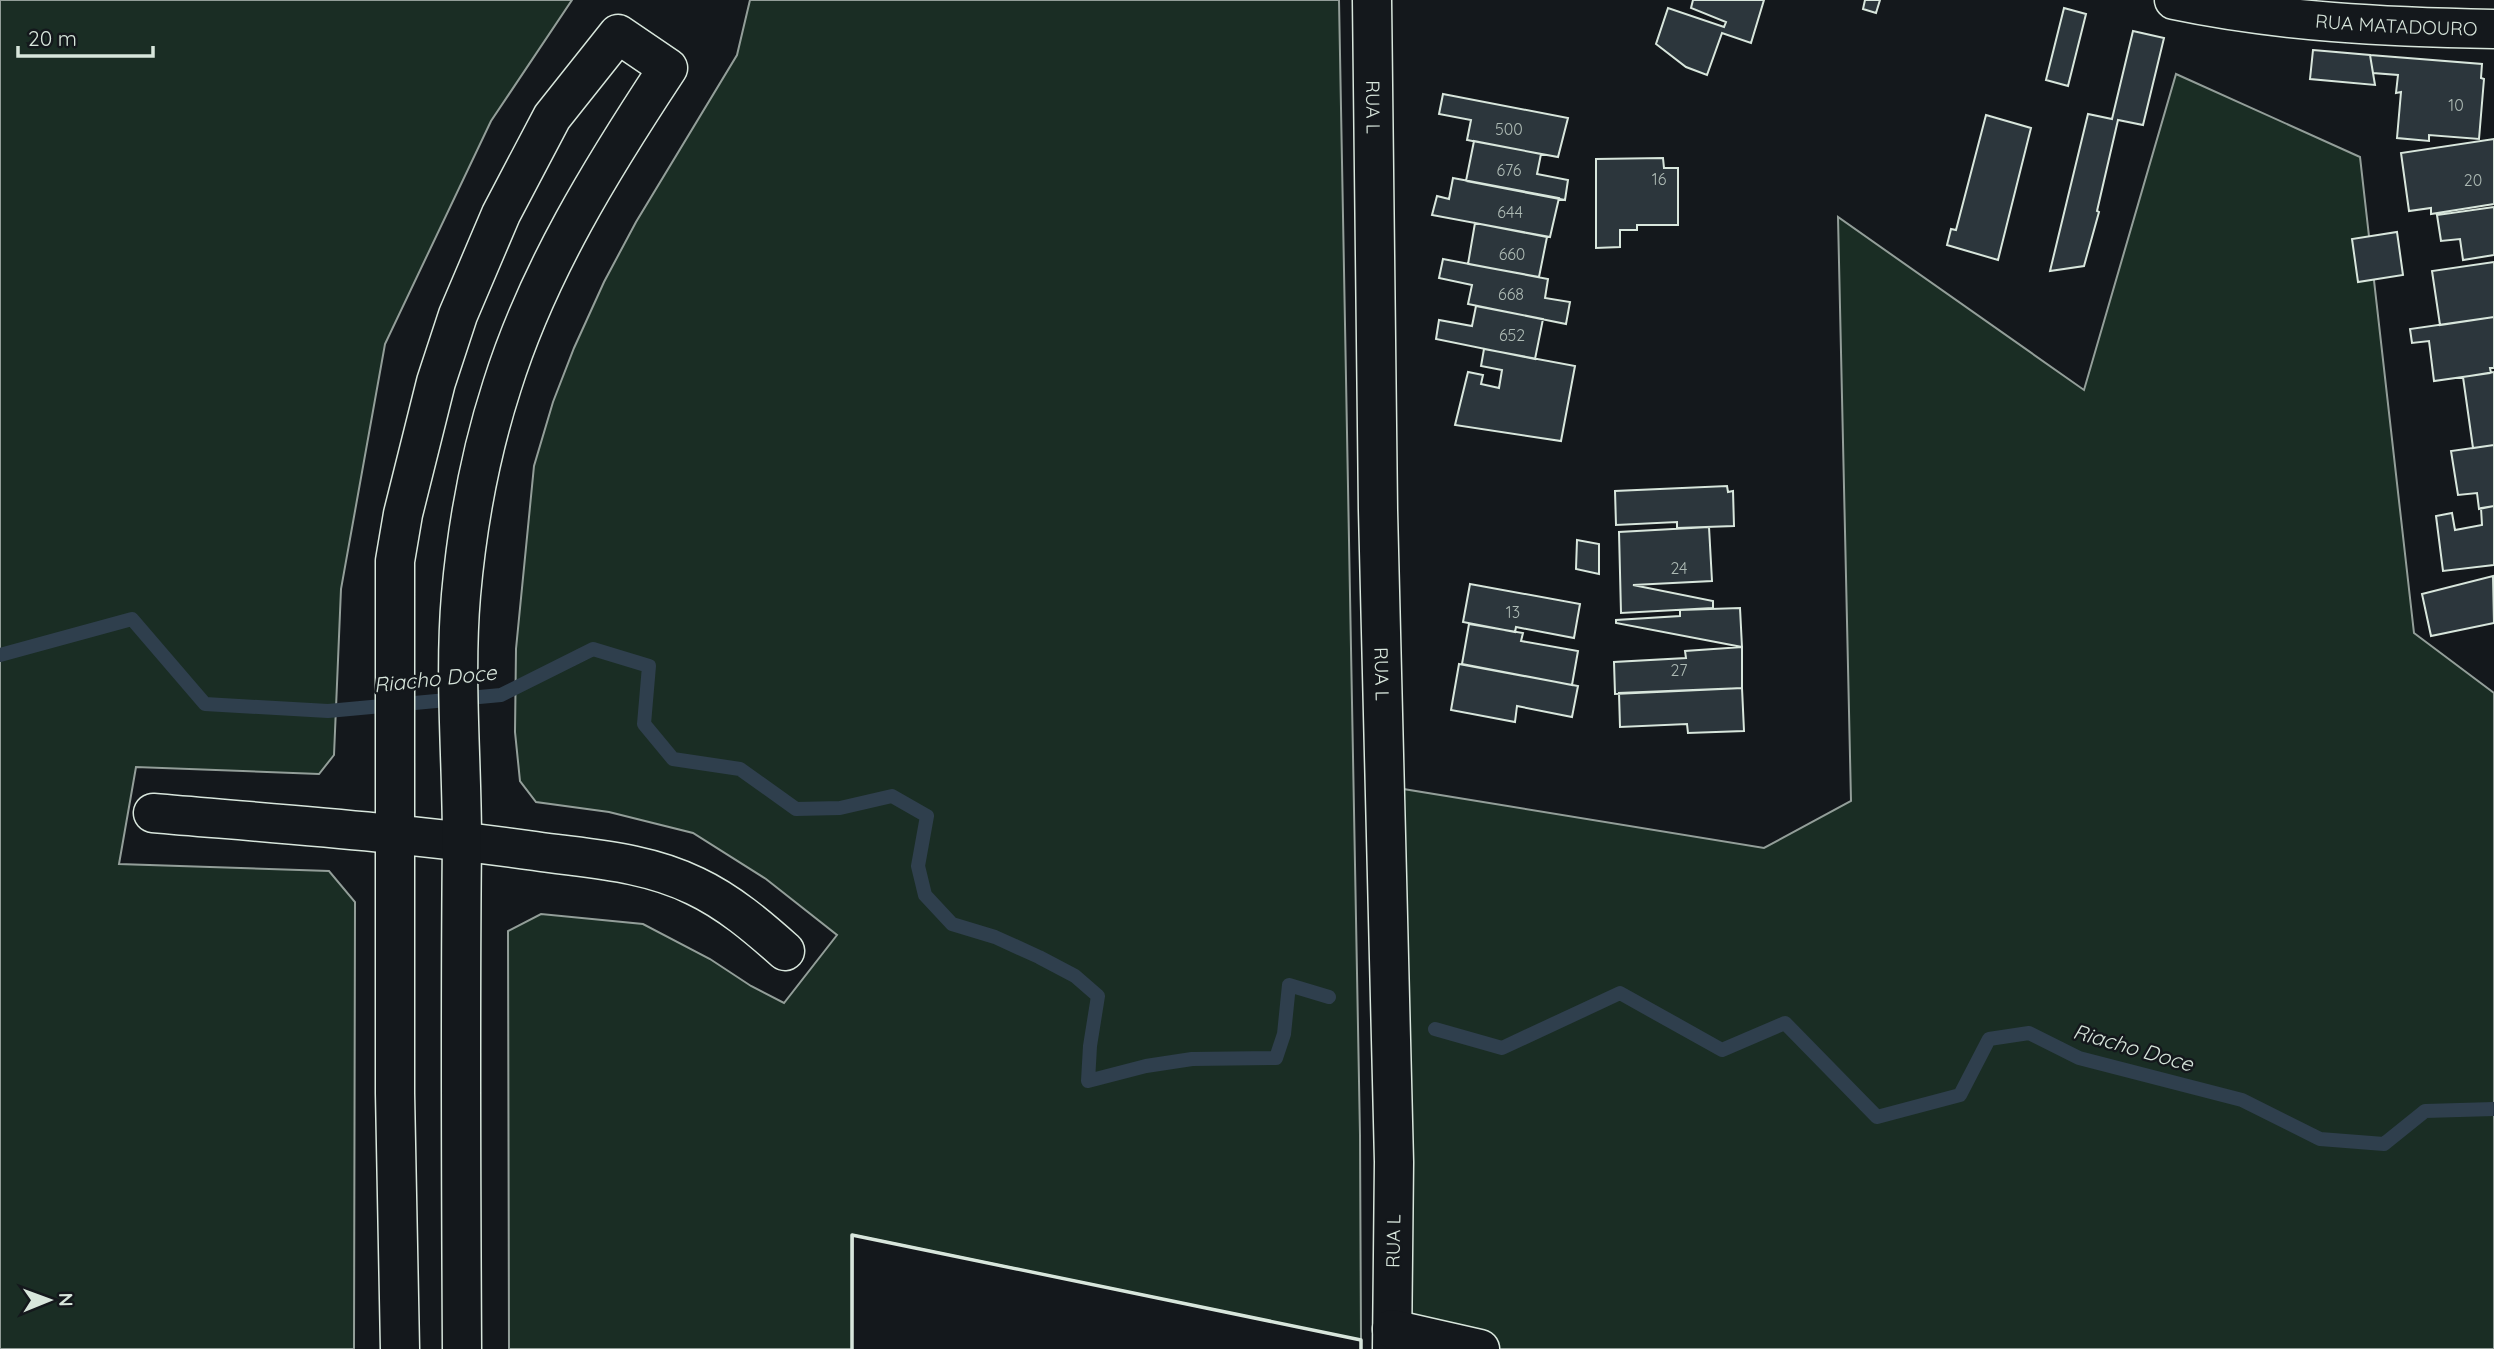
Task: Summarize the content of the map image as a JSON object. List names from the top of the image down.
{
  "streets": {
    "street": ["RUA MATADOURO", "RUA L"]
  },
  "water": ["Riacho Doce"],
  "house_numbers": [
    "10",
    "500",
    "676",
    "16",
    "20",
    "644",
    "660",
    "668",
    "652",
    "24",
    "13",
    "27"
  ],
  "scale_bar": "20 m",
  "north": "right"
}
